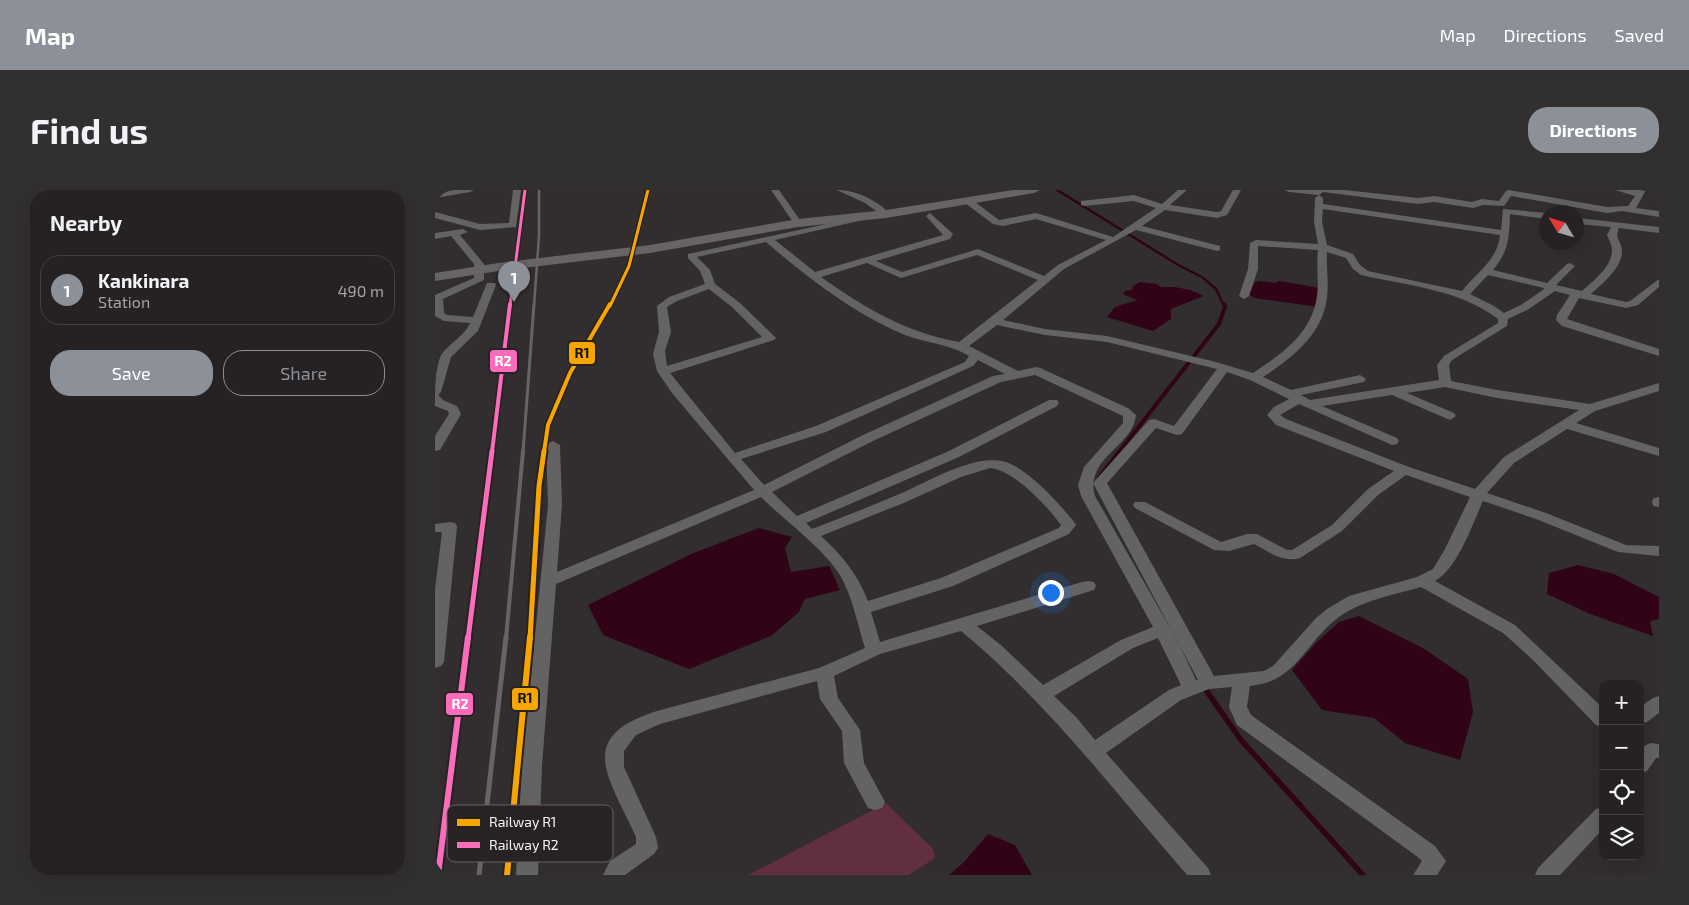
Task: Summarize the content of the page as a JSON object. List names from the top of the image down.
{
  "lines": ["rail line R1", "rail line R2"],
  "legend": ["Railway R1", "Railway R2"],
  "north": "top left",
  "page": {
    "header": "Map",
    "nav": ["Map", "Directions", "Saved"],
    "buttons": [
      "Directions",
      ["Save", "Share"]
    ],
    "title": "Find us",
    "heading": "Nearby",
    "list": [
      {
        "mark": "1",
        "name": "Kankinara",
        "note": "Station",
        "value": "490 m"
      }
    ],
    "pins": "1",
    "map_buttons": ["+", "−"]
  }
}
